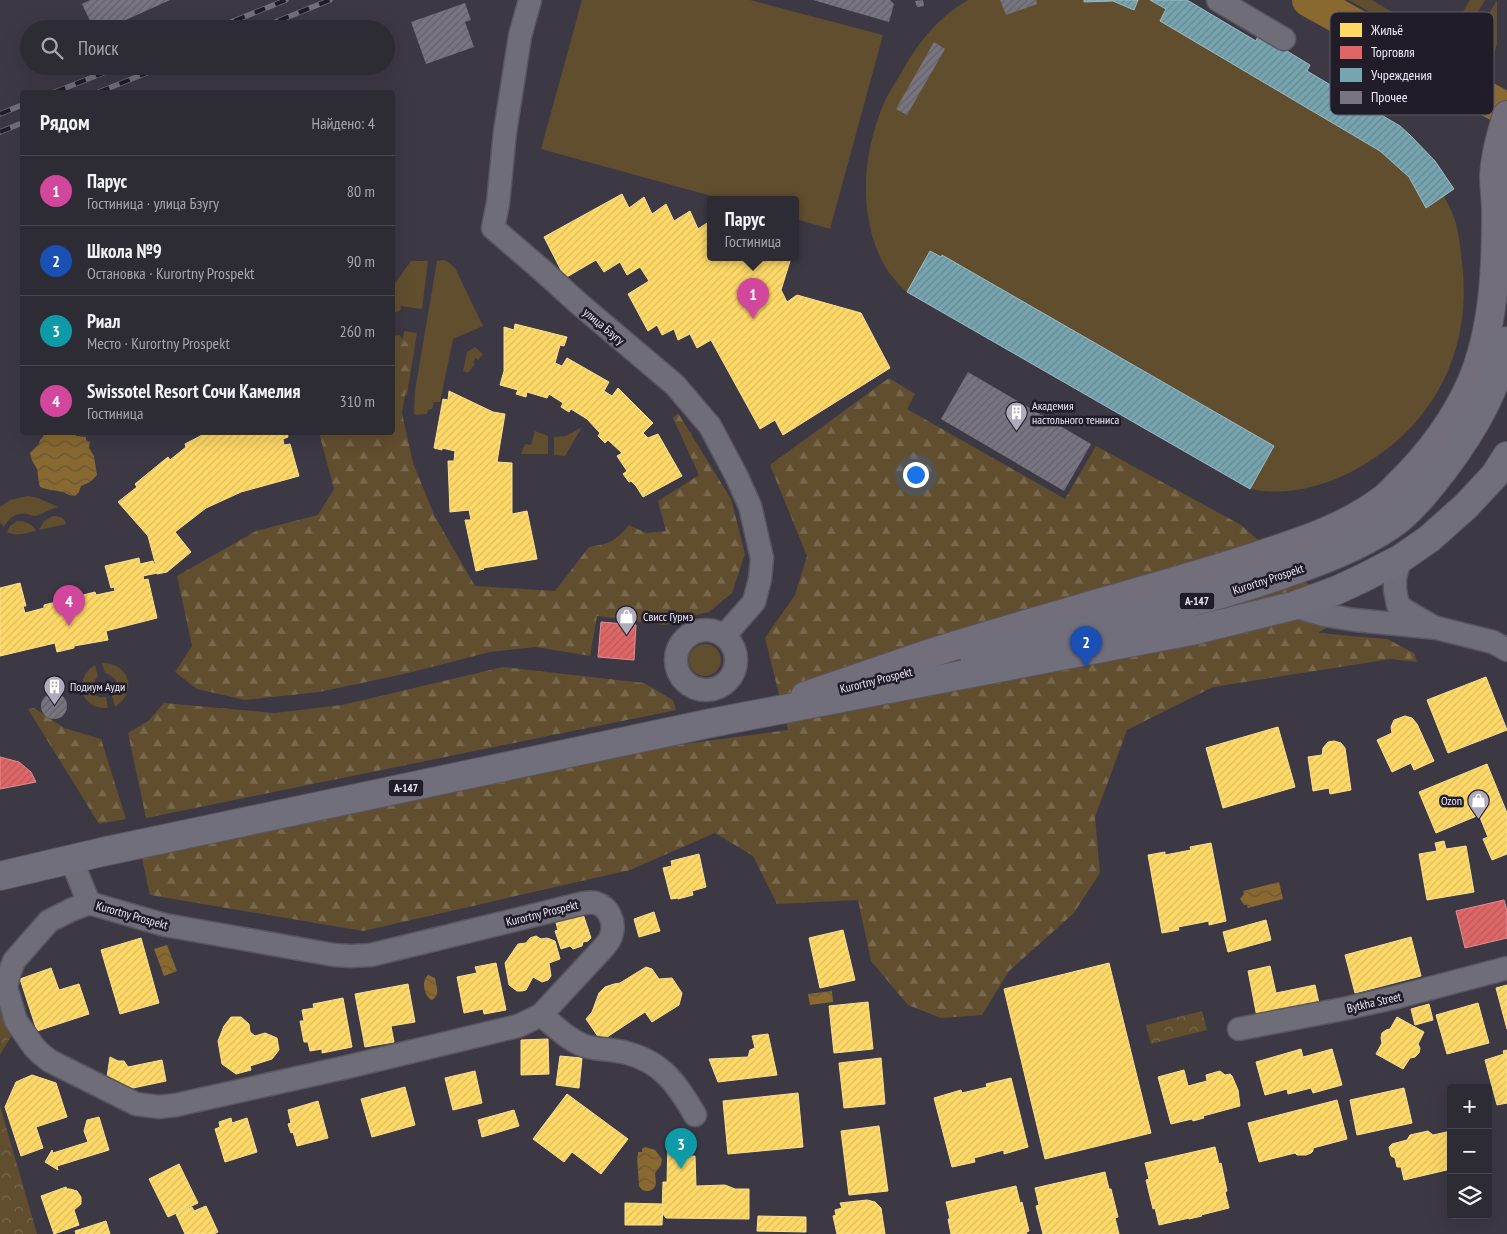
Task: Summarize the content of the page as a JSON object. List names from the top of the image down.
{
  "streets": {
    "main road": ["Kurortny Prospekt", "А-147"],
    "street": ["улица Бзугу", "Bytkha Street"]
  },
  "crossings": [
    ["Kurortny Prospekt", "А-147"]
  ],
  "places": {
    "building": ["Академия настольного тенниса", "Подиум Ауди"],
    "shop": ["Свисс Гурмэ", "Ozon"]
  },
  "legend": [
    "Жильё",
    "Торговля",
    "Учреждения",
    "Прочее"
  ],
  "page": {
    "search": "Поиск",
    "heading": ["Рядом", "Найдено: 4"],
    "list": [
      {
        "mark": "1",
        "name": "Парус",
        "note": "Гостиница · улица Бзугу",
        "value": "80 m"
      },
      {
        "mark": "2",
        "name": "Школа №9",
        "note": "Остановка · Kurortny Prospekt",
        "value": "90 m"
      },
      {
        "mark": "3",
        "name": "Риал",
        "note": "Место · Kurortny Prospekt",
        "value": "260 m"
      },
      {
        "mark": "4",
        "name": "Swissotel Resort Сочи Камелия",
        "note": "Гостиница",
        "value": "310 m"
      }
    ],
    "popup": ["Парус", "Гостиница"],
    "pins": [
      "1",
      "4",
      "2",
      "3"
    ],
    "map_buttons": ["+", "−"]
  }
}
